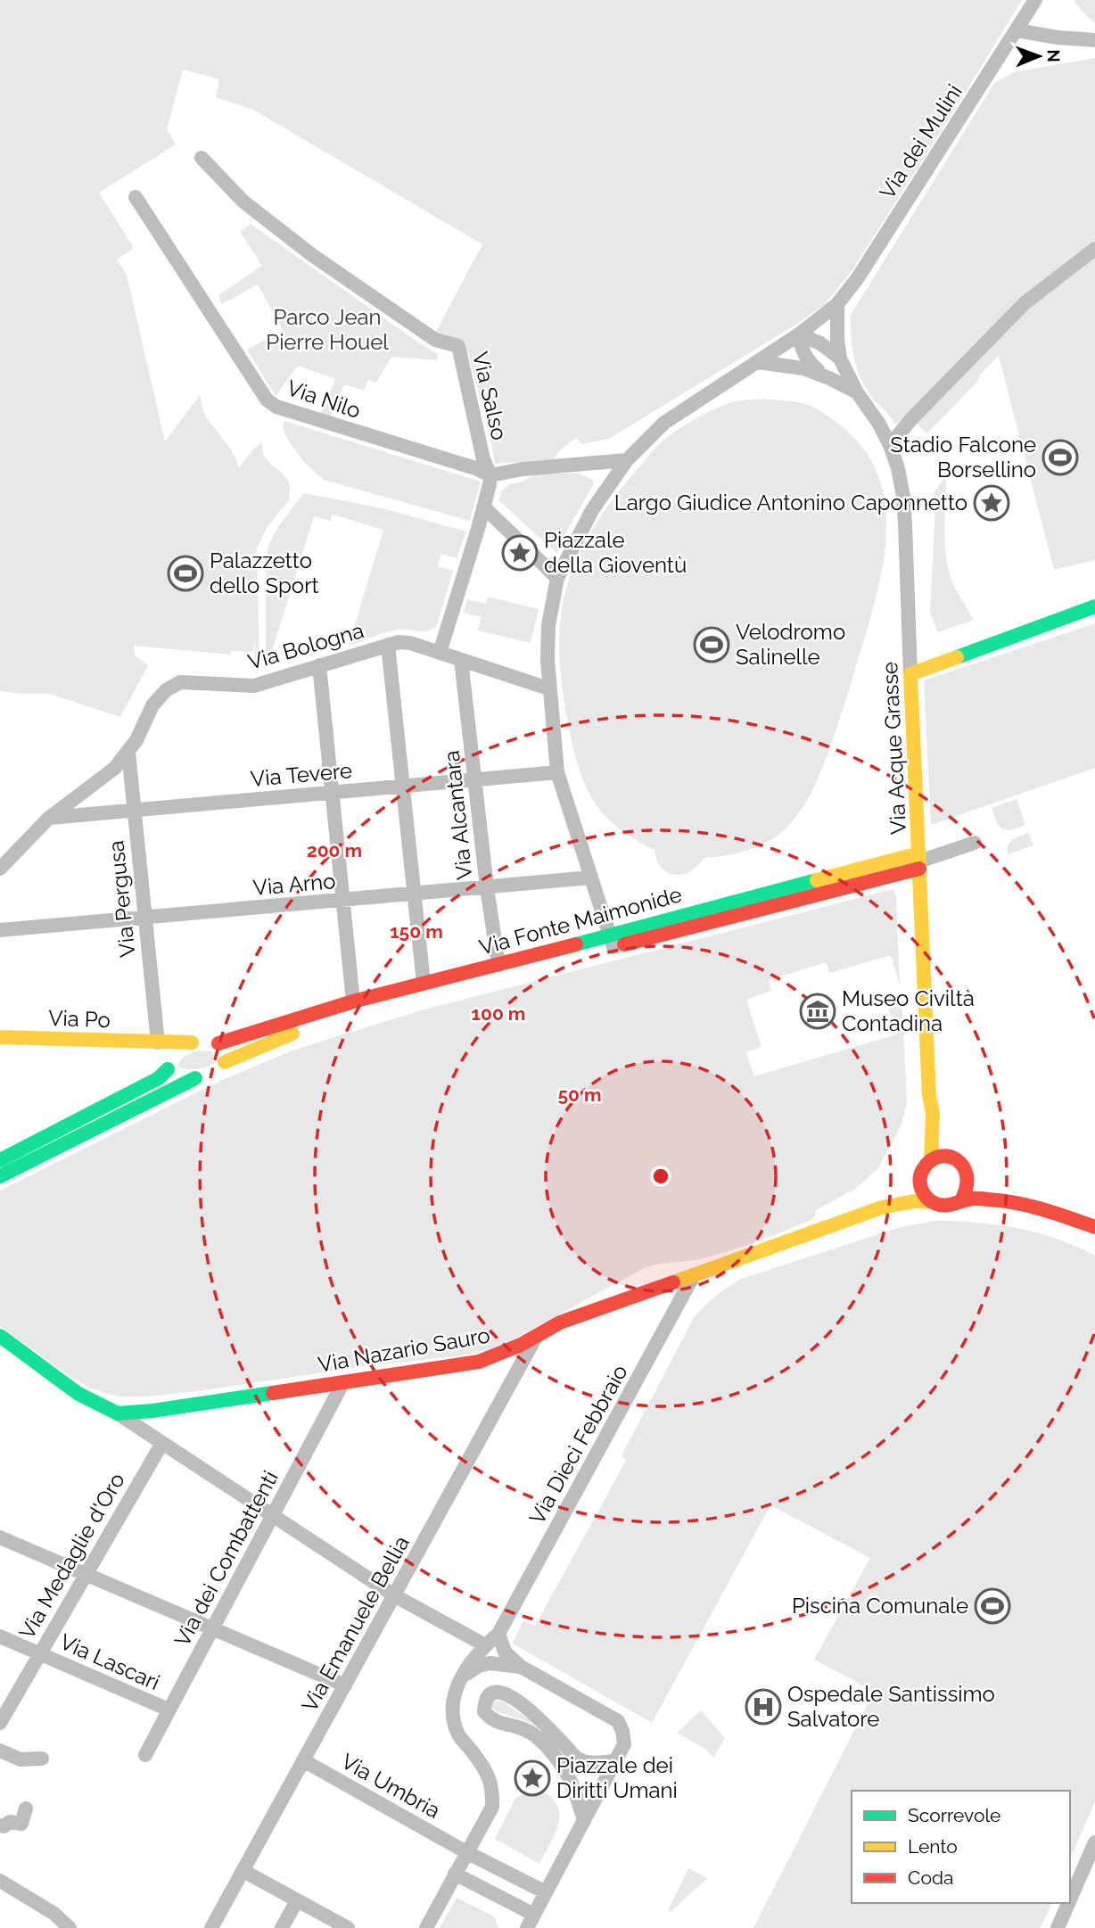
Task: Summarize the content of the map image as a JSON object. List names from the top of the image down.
{
  "streets": {
    "street": [
      "Via dei Mulini",
      "Via Salso",
      "Via Nilo",
      "Via Bologna",
      "Via Acque Grasse",
      "Via Tevere",
      "Via Alcantara",
      "Via Arno",
      "Via Pergusa",
      "Via Fonte Maimonide",
      "Via Po",
      "Via Nazario Sauro",
      "Via Dieci Febbraio",
      "Via Medaglie d'Oro",
      "Via dei Combattenti",
      "Via Emanuele Bellia",
      "Via Lascari",
      "Via Umbria"
    ]
  },
  "crossings": [
    ["Via dei Mulini", "Via Bologna"],
    ["Via dei Mulini", "Via Tevere"],
    ["Via dei Mulini", "Via Arno"],
    ["Via dei Mulini", "Via Fonte Maimonide"],
    ["Via Salso", "Via Nilo"],
    ["Via Bologna", "Via Tevere"],
    ["Via Bologna", "Via Alcantara"],
    ["Via Bologna", "Via Pergusa"],
    ["Via Acque Grasse", "Via Fonte Maimonide"],
    ["Via Tevere", "Via Alcantara"],
    ["Via Tevere", "Via Pergusa"],
    ["Via Alcantara", "Via Arno"],
    ["Via Alcantara", "Via Fonte Maimonide"],
    ["Via Arno", "Via Pergusa"],
    ["Via Pergusa", "Via Po"],
    ["Via Fonte Maimonide", "Via Po"],
    ["Via Nazario Sauro", "Via Dieci Febbraio"],
    ["Via Nazario Sauro", "Via dei Combattenti"],
    ["Via Nazario Sauro", "Via Emanuele Bellia"],
    ["Via Medaglie d'Oro", "Via Lascari"],
    ["Via dei Combattenti", "Via Lascari"],
    ["Via Emanuele Bellia", "Via Umbria"]
  ],
  "parks": ["Parco Jean Pierre Houel"],
  "places": {
    "sports": [
      "Stadio Falcone Borsellino",
      "Palazzetto dello Sport",
      "Velodromo Salinelle",
      "Piscina Comunale"
    ],
    "place": ["Largo Giudice Antonino Caponnetto", "Piazzale della Gioventù", "Piazzale dei Diritti Umani"],
    "museum": ["Museo Civiltà Contadina"],
    "hospital": ["Ospedale Santissimo Salvatore"]
  },
  "legend": ["Scorrevole", "Lento", "Coda"],
  "north": "right",
  "rings": [
    "200 m",
    "150 m",
    "100 m",
    "50 m"
  ]
}
